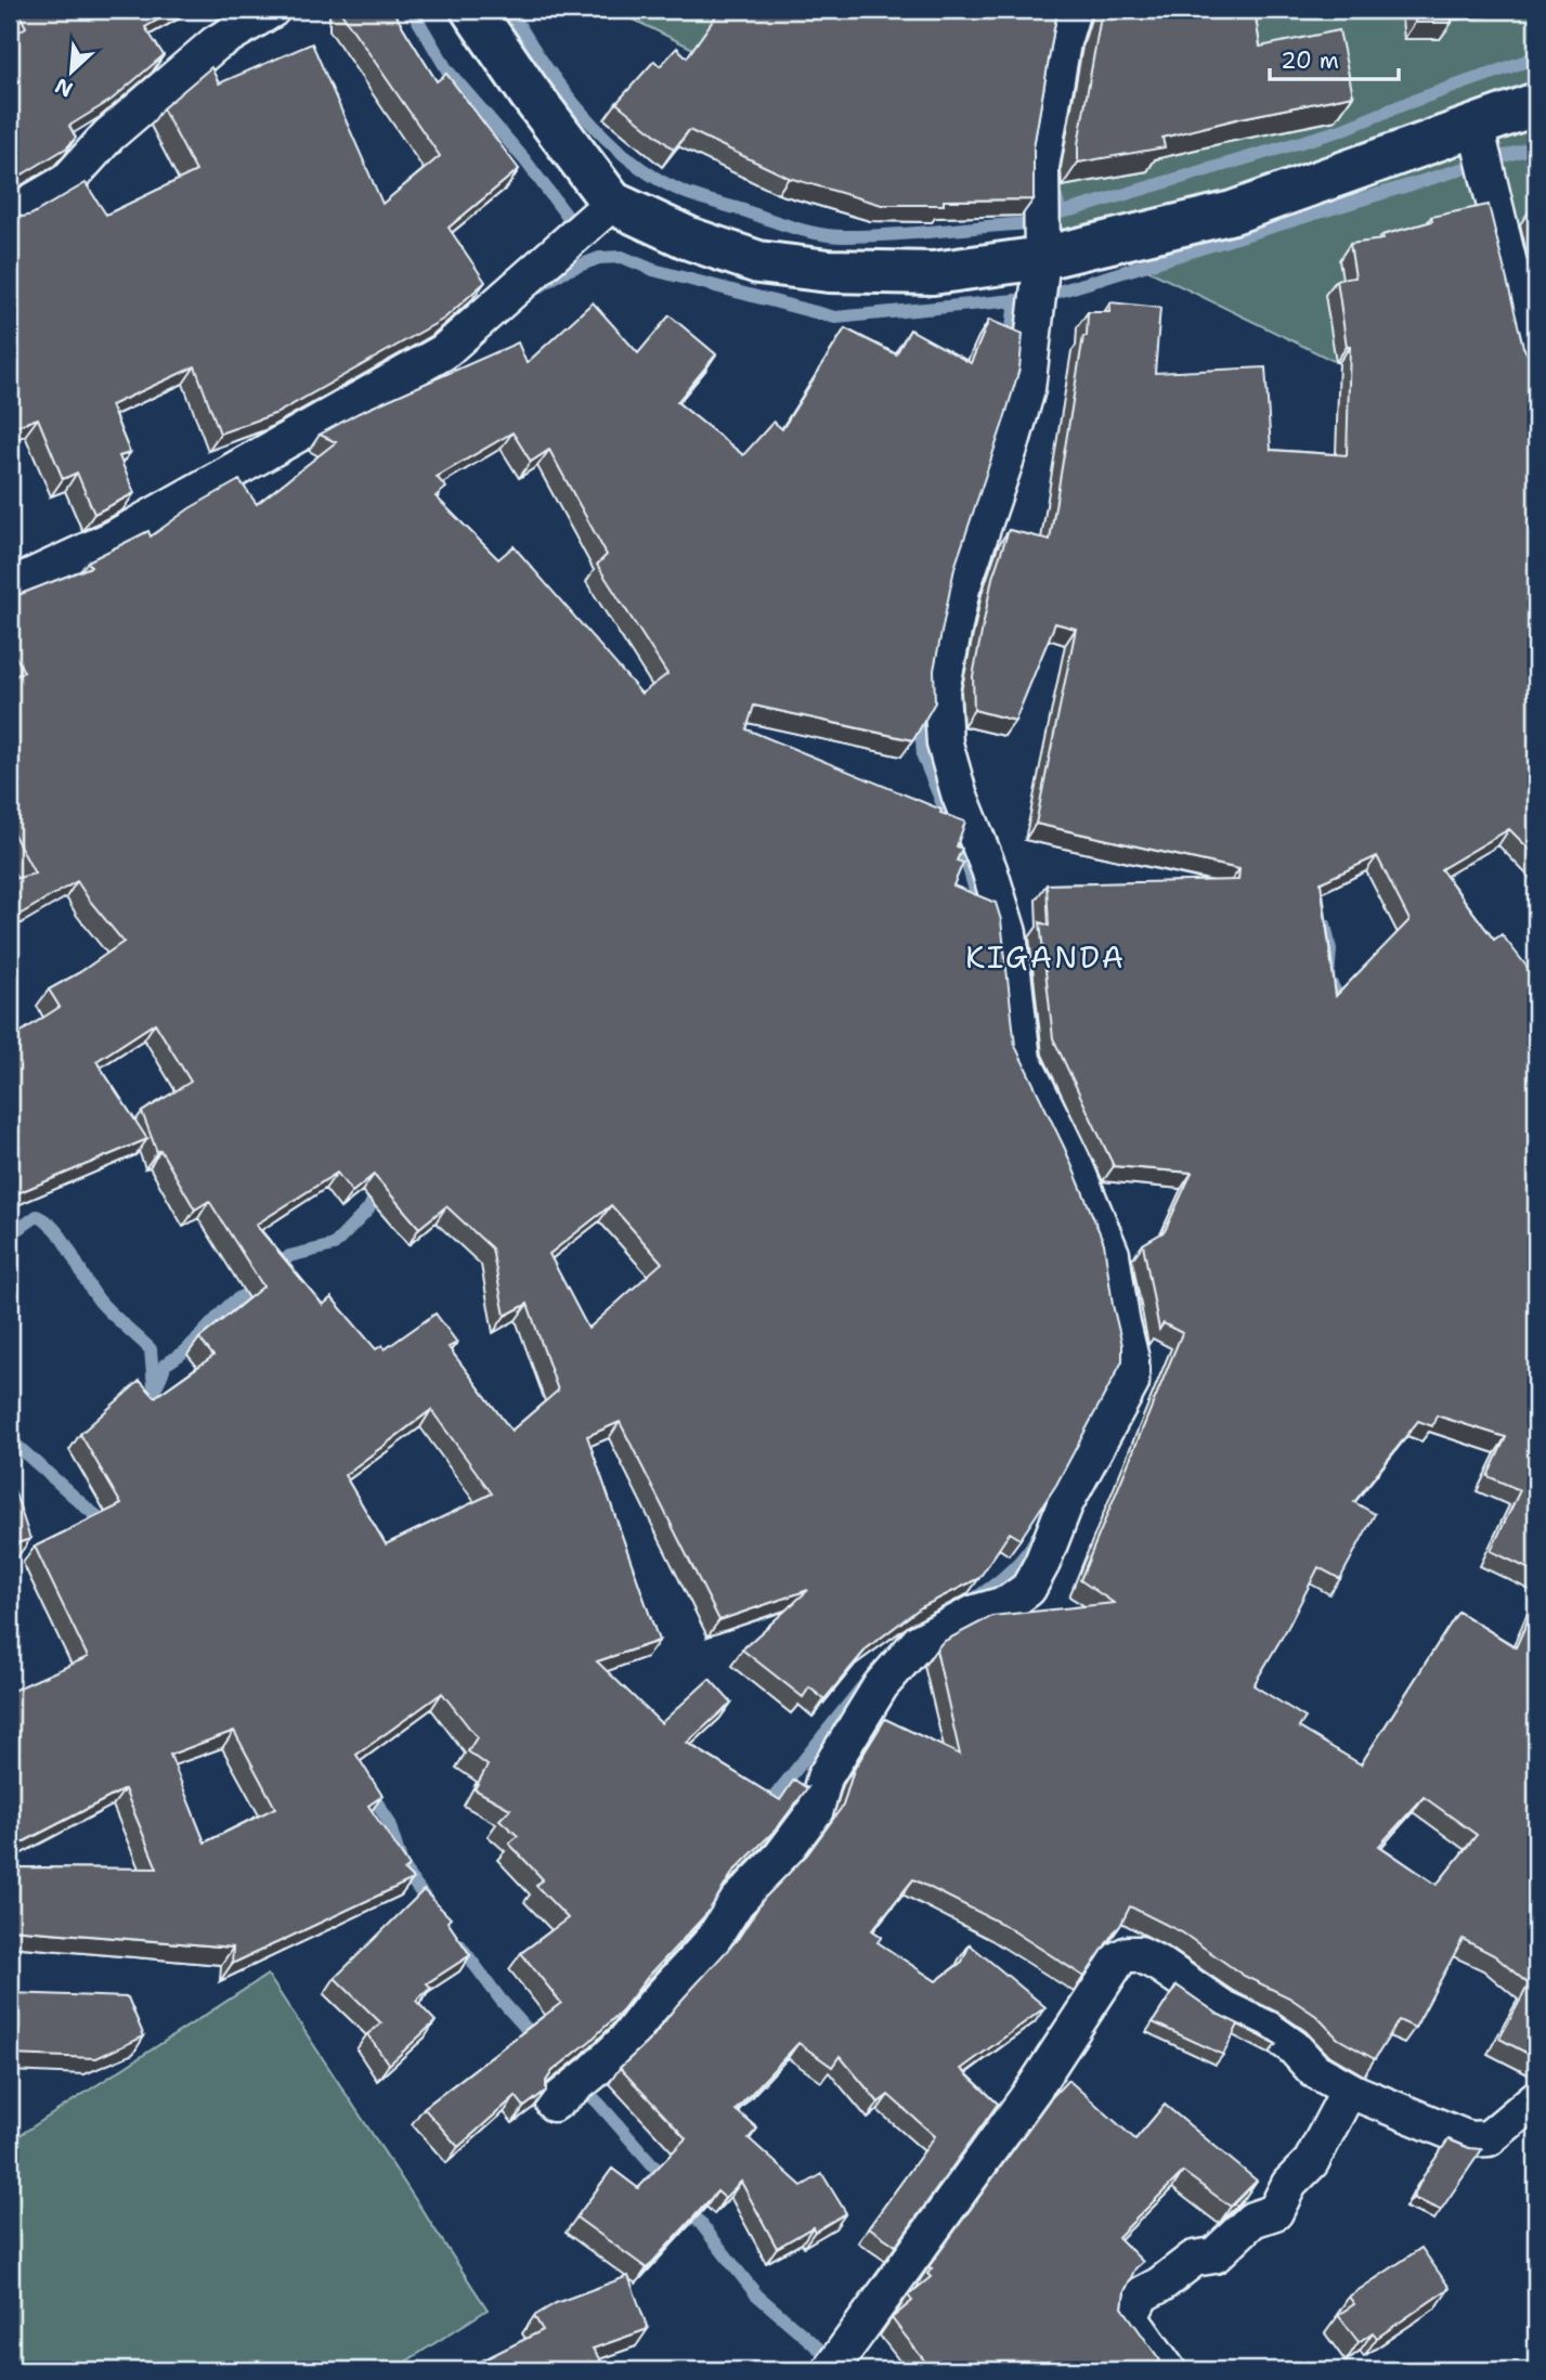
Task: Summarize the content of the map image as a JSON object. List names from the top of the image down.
{
  "districts": ["KIGANDA"],
  "scale_bar": "20 m",
  "north": "bottom left"
}
